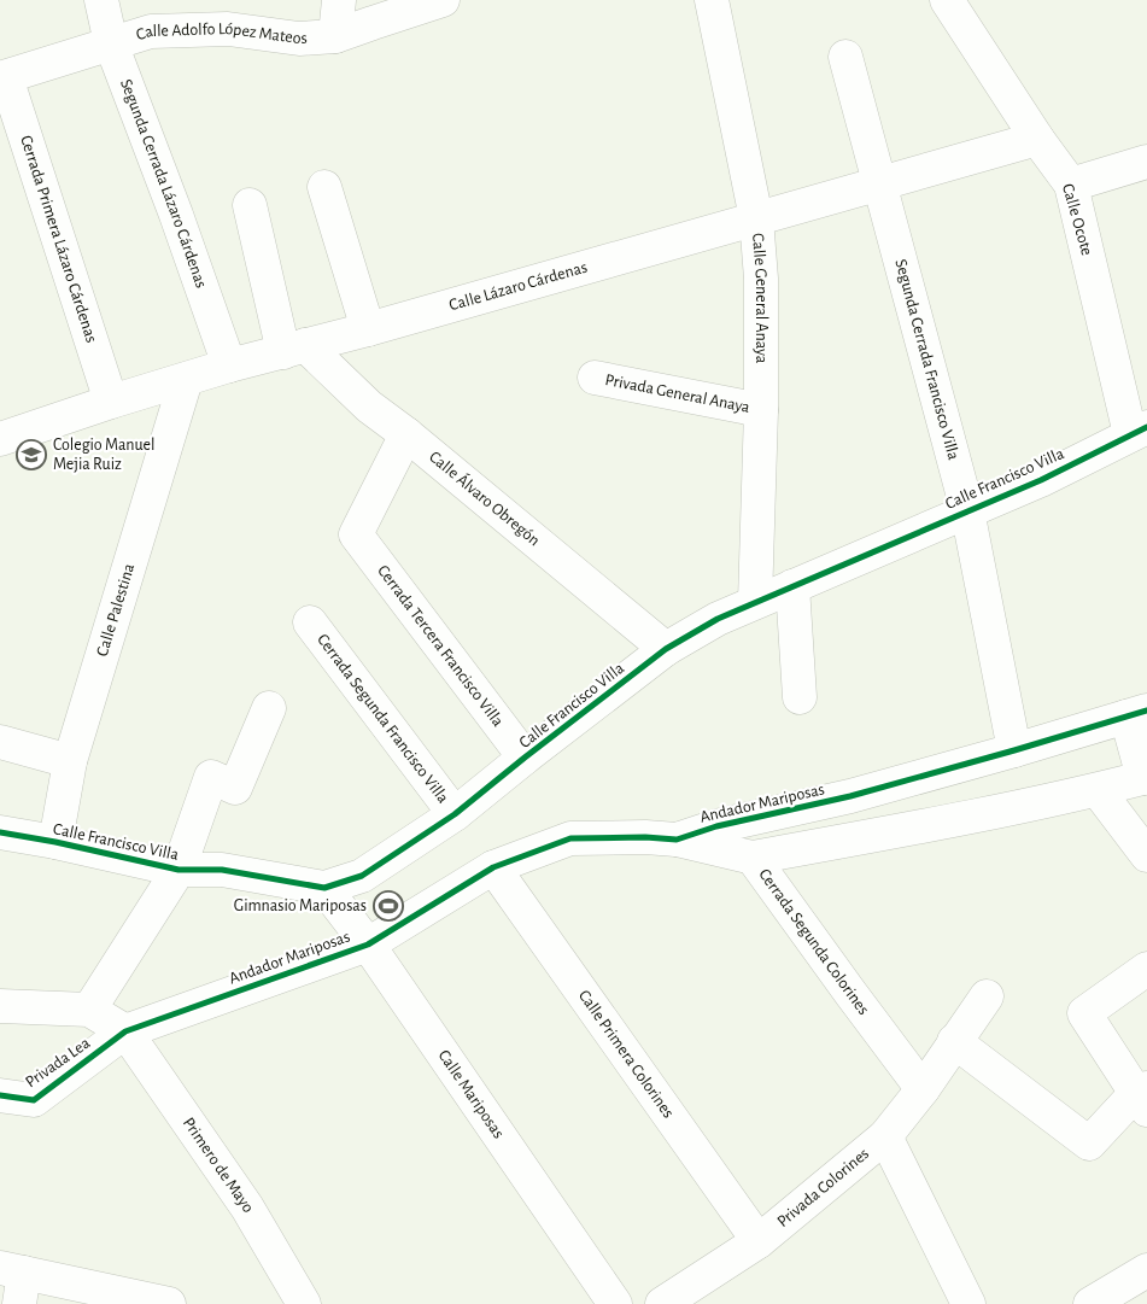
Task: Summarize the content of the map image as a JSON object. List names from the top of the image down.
{
  "streets": {
    "street": [
      "Calle Adolfo López Mateos",
      "Segunda Cerrada Lázaro Cárdenas",
      "Calle Ocote",
      "Cerrada Primera Lázaro Cárdenas",
      "Calle Lázaro Cárdenas",
      "Calle General Anaya",
      "Segunda Cerrada Francisco Villa",
      "Privada General Anaya",
      "Calle Francisco Villa",
      "Calle Álvaro Obregón",
      "Calle Palestina",
      "Cerrada Tercera Francisco Villa",
      "Cerrada Segunda Francisco Villa",
      "Andador Mariposas",
      "Cerrada Segunda Colorines",
      "Calle Primera Colorines",
      "Privada Lea",
      "Calle Mariposas",
      "Primero de Mayo",
      "Privada Colorines"
    ]
  },
  "crossings": [
    ["Calle Adolfo López Mateos", "Segunda Cerrada Lázaro Cárdenas"],
    ["Calle Adolfo López Mateos", "Cerrada Primera Lázaro Cárdenas"],
    ["Segunda Cerrada Lázaro Cárdenas", "Calle Lázaro Cárdenas"],
    ["Calle Ocote", "Calle Lázaro Cárdenas"],
    ["Calle Ocote", "Calle Francisco Villa"],
    ["Cerrada Primera Lázaro Cárdenas", "Calle Lázaro Cárdenas"],
    ["Calle Lázaro Cárdenas", "Calle General Anaya"],
    ["Calle Lázaro Cárdenas", "Segunda Cerrada Francisco Villa"],
    ["Calle Lázaro Cárdenas", "Calle Álvaro Obregón"],
    ["Calle Lázaro Cárdenas", "Calle Palestina"],
    ["Calle General Anaya", "Privada General Anaya"],
    ["Calle General Anaya", "Calle Francisco Villa"],
    ["Segunda Cerrada Francisco Villa", "Calle Francisco Villa"],
    ["Segunda Cerrada Francisco Villa", "Andador Mariposas"],
    ["Calle Francisco Villa", "Calle Álvaro Obregón"],
    ["Calle Francisco Villa", "Calle Palestina"],
    ["Calle Francisco Villa", "Cerrada Tercera Francisco Villa"],
    ["Calle Francisco Villa", "Cerrada Segunda Francisco Villa"],
    ["Calle Francisco Villa", "Privada Lea"],
    ["Calle Francisco Villa", "Calle Mariposas"],
    ["Calle Álvaro Obregón", "Cerrada Tercera Francisco Villa"],
    ["Andador Mariposas", "Cerrada Segunda Colorines"],
    ["Andador Mariposas", "Calle Primera Colorines"],
    ["Andador Mariposas", "Privada Lea"],
    ["Andador Mariposas", "Calle Mariposas"],
    ["Andador Mariposas", "Primero de Mayo"],
    ["Cerrada Segunda Colorines", "Privada Colorines"],
    ["Calle Primera Colorines", "Privada Colorines"],
    ["Privada Lea", "Primero de Mayo"]
  ],
  "places": {
    "school or university": ["Colegio Manuel Mejia Ruiz"],
    "sports": ["Gimnasio Mariposas"]
  }
}
